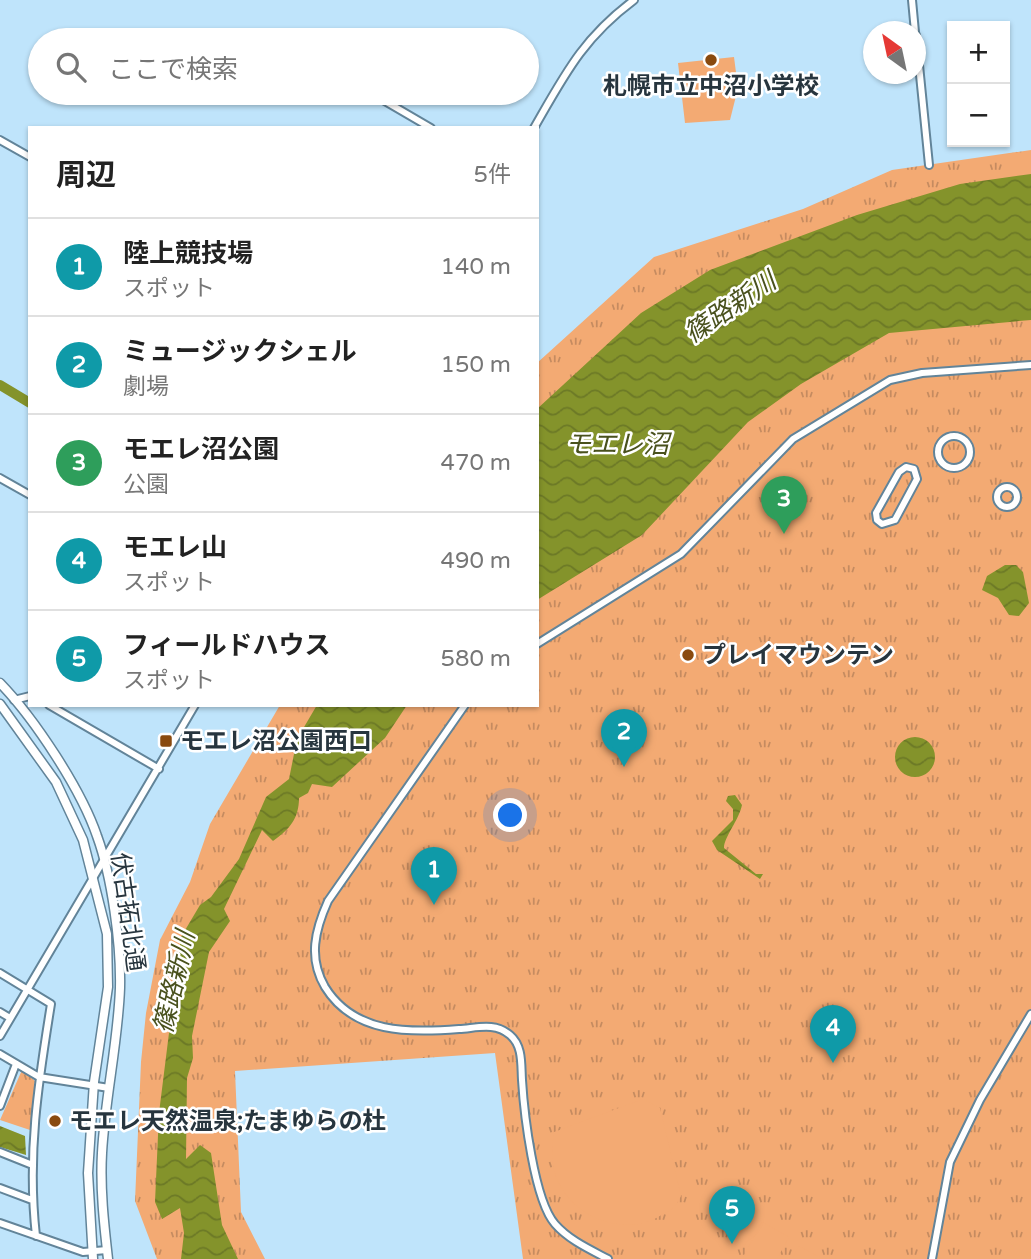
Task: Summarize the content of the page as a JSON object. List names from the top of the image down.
{
  "streets": {
    "main road": ["伏古拓北通"]
  },
  "water": ["篠路新川", "モエレ沼"],
  "places": {
    "other": ["札幌市立中沼小学校", "プレイマウンテン", "モエレ天然温泉;たまゆらの杜"],
    "transit": ["モエレ沼公園西口"]
  },
  "north": "top left",
  "page": {
    "map_buttons": ["+", "−"],
    "search": "ここで検索",
    "heading": ["周辺", "5件"],
    "list": [
      {
        "mark": "1",
        "name": "陸上競技場",
        "note": "スポット",
        "value": "140 m"
      },
      {
        "mark": "2",
        "name": "ミュージックシェル",
        "note": "劇場",
        "value": "150 m"
      },
      {
        "mark": "3",
        "name": "モエレ沼公園",
        "note": "公園",
        "value": "470 m"
      },
      {
        "mark": "4",
        "name": "モエレ山",
        "note": "スポット",
        "value": "490 m"
      },
      {
        "mark": "5",
        "name": "フィールドハウス",
        "note": "スポット",
        "value": "580 m"
      }
    ],
    "pins": [
      "3",
      "2",
      "1",
      "4",
      "5"
    ]
  }
}
